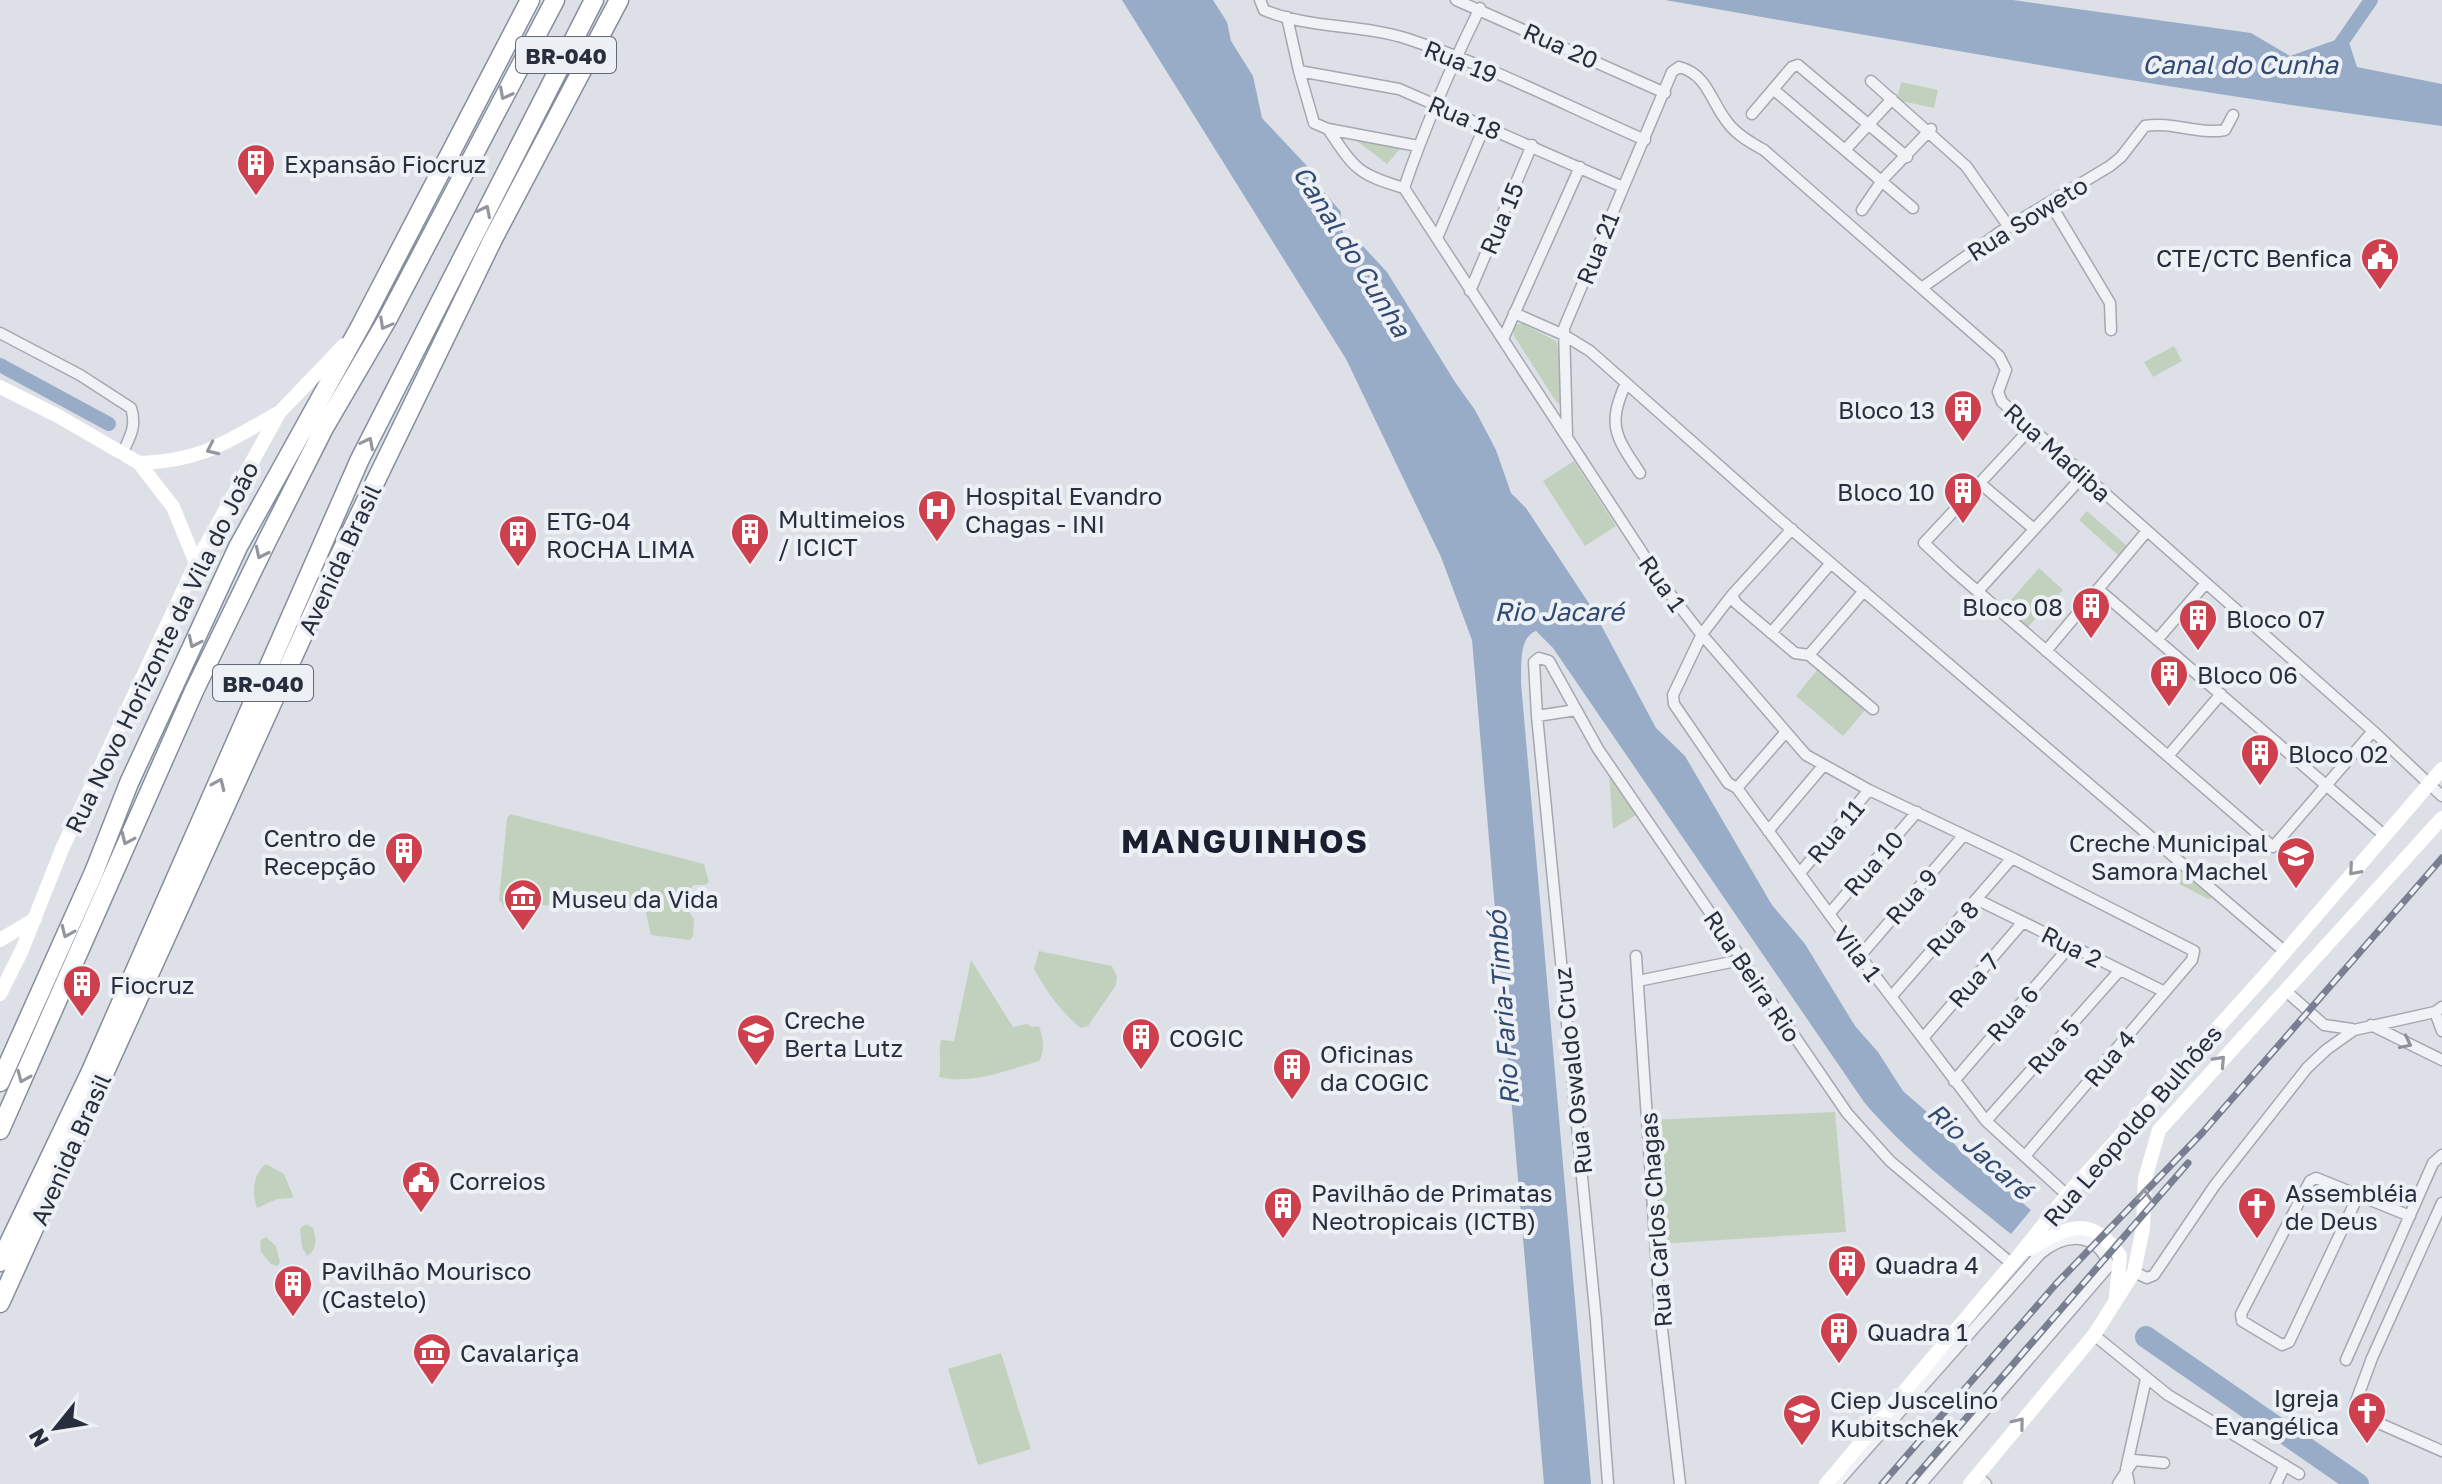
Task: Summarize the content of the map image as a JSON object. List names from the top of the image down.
{
  "streets": {
    "highway": ["BR-040", "Avenida Brasil"],
    "main road": ["Rua Novo Horizonte da Vila do João", "Rua Leopoldo Bulhões"],
    "street": [
      "Rua 20",
      "Rua 19",
      "Rua 18",
      "Rua 15",
      "Rua Soweto",
      "Rua 21",
      "Rua Madiba",
      "Rua 1",
      "Rua 11",
      "Rua 10",
      "Rua 9",
      "Rua 8",
      "Rua 2",
      "Vila 1",
      "Rua Beira Rio",
      "Rua 7",
      "Rua 6",
      "Rua 5",
      "Rua 4",
      "Rua Oswaldo Cruz",
      "Rua Carlos Chagas"
    ]
  },
  "crossings": [
    ["Rua 20", "Rua 21"],
    ["Rua 19", "Rua 21"],
    ["Rua 18", "Rua 15"],
    ["Rua 18", "Rua 21"],
    ["Rua 15", "Rua 1"],
    ["Rua Soweto", "Rua Madiba"],
    ["Rua 21", "Rua Madiba"],
    ["Rua 21", "Rua 1"],
    ["Rua Madiba", "Rua Leopoldo Bulhões"],
    ["Rua 1", "Rua 11"],
    ["Rua 1", "Rua 10"],
    ["Rua 1", "Rua 9"],
    ["Rua 1", "Rua 8"],
    ["Rua 1", "Vila 1"],
    ["Rua 1", "Rua 4"],
    ["Rua 11", "Vila 1"],
    ["Rua 10", "Vila 1"],
    ["Rua 9", "Vila 1"],
    ["Rua 8", "Rua 2"],
    ["Rua 8", "Vila 1"],
    ["Rua 2", "Rua 7"],
    ["Rua 2", "Rua 6"],
    ["Rua 2", "Rua 5"],
    ["Rua 2", "Rua 4"],
    ["Vila 1", "Rua 7"],
    ["Vila 1", "Rua 6"],
    ["Vila 1", "Rua 5"],
    ["Vila 1", "Rua 4"],
    ["Vila 1", "Rua Leopoldo Bulhões"],
    ["Rua Beira Rio", "Rua Oswaldo Cruz"],
    ["Rua Beira Rio", "Rua Leopoldo Bulhões"]
  ],
  "districts": ["MANGUINHOS"],
  "water": ["Canal do Cunha", "Rio Jacaré", "Rio Faria-Timbó"],
  "places": {
    "building": [
      "Expansão Fiocruz",
      "Bloco 13",
      "Bloco 10",
      "Multimeios / ICICT",
      "ETG-04 ROCHA LIMA",
      "Bloco 08",
      "Bloco 07",
      "Bloco 06",
      "Bloco 02",
      "Centro de Recepção",
      "Fiocruz",
      "COGIC",
      "Oficinas da COGIC",
      "Pavilhão de Primatas Neotropicais (ICTB)",
      "Quadra 4",
      "Pavilhão Mourisco (Castelo)",
      "Quadra 1"
    ],
    "public building": ["CTE/CTC Benfica", "Correios"],
    "hospital": ["Hospital Evandro Chagas - INI"],
    "school or university": ["Creche Municipal Samora Machel", "Creche Berta Lutz", "Ciep Juscelino Kubitschek"],
    "museum": ["Museu da Vida", "Cavalariça"],
    "church": ["Assembléia de Deus", "Igreja Evangélica"]
  },
  "north": "bottom left"
}
